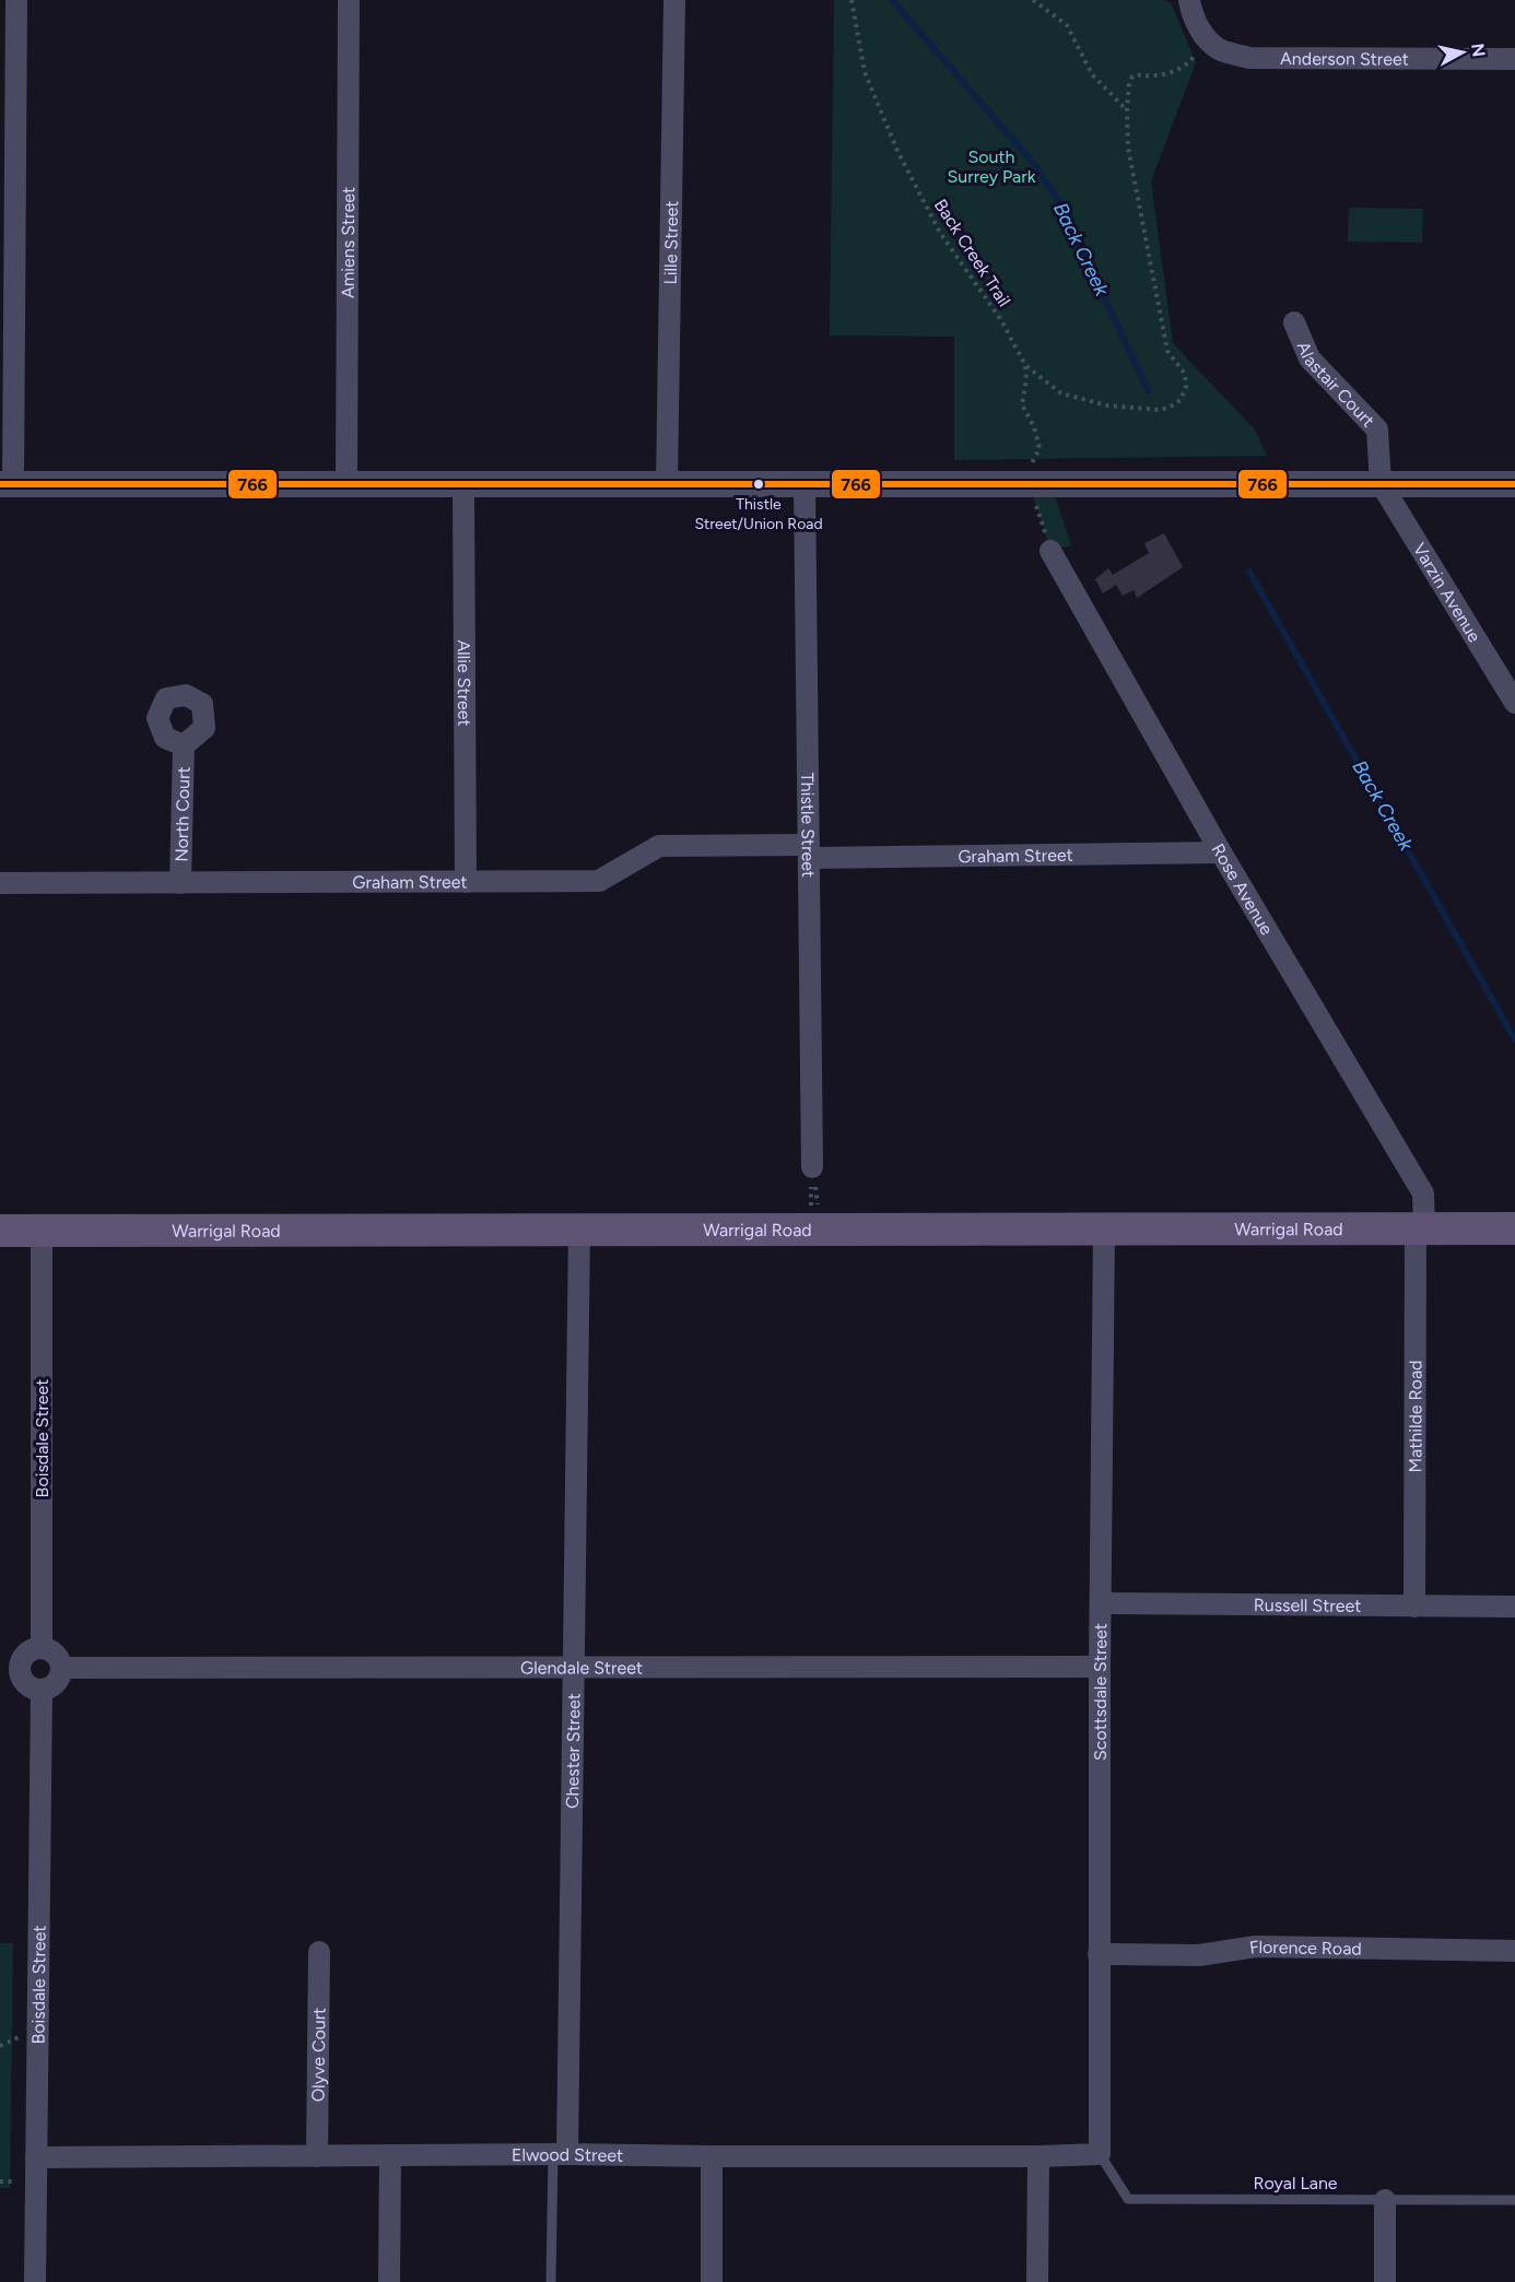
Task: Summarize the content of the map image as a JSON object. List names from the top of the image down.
{
  "streets": {
    "main road": ["Warrigal Road"],
    "street": [
      "Anderson Street",
      "Amiens Street",
      "Lille Street",
      "Alastair Court",
      "Varzin Avenue",
      "Allie Street",
      "North Court",
      "Thistle Street",
      "Graham Street",
      "Rose Avenue",
      "Mathilde Road",
      "Boisdale Street",
      "Russell Street",
      "Glendale Street",
      "Scottsdale Street",
      "Chester Street",
      "Florence Road",
      "Olyve Court",
      "Elwood Street"
    ],
    "lane": ["Royal Lane"],
    "path": ["Back Creek Trail"]
  },
  "crossings": [
    ["Alastair Court", "Varzin Avenue"],
    ["Allie Street", "Graham Street"],
    ["North Court", "Graham Street"],
    ["Thistle Street", "Graham Street"],
    ["Graham Street", "Rose Avenue"],
    ["Rose Avenue", "Warrigal Road"],
    ["Rose Avenue", "Mathilde Road"],
    ["Warrigal Road", "Mathilde Road"],
    ["Warrigal Road", "Boisdale Street"],
    ["Warrigal Road", "Scottsdale Street"],
    ["Warrigal Road", "Chester Street"],
    ["Mathilde Road", "Russell Street"],
    ["Boisdale Street", "Glendale Street"],
    ["Boisdale Street", "Elwood Street"],
    ["Russell Street", "Scottsdale Street"],
    ["Glendale Street", "Scottsdale Street"],
    ["Glendale Street", "Chester Street"],
    ["Scottsdale Street", "Florence Road"],
    ["Scottsdale Street", "Elwood Street"],
    ["Scottsdale Street", "Royal Lane"],
    ["Chester Street", "Elwood Street"],
    ["Olyve Court", "Elwood Street"],
    ["Elwood Street", "Royal Lane"]
  ],
  "water": ["Back Creek"],
  "parks": ["South Surrey Park"],
  "places": ["Thistle Street/Union Road"],
  "lines": ["transit line 766"],
  "north": "right"
}
